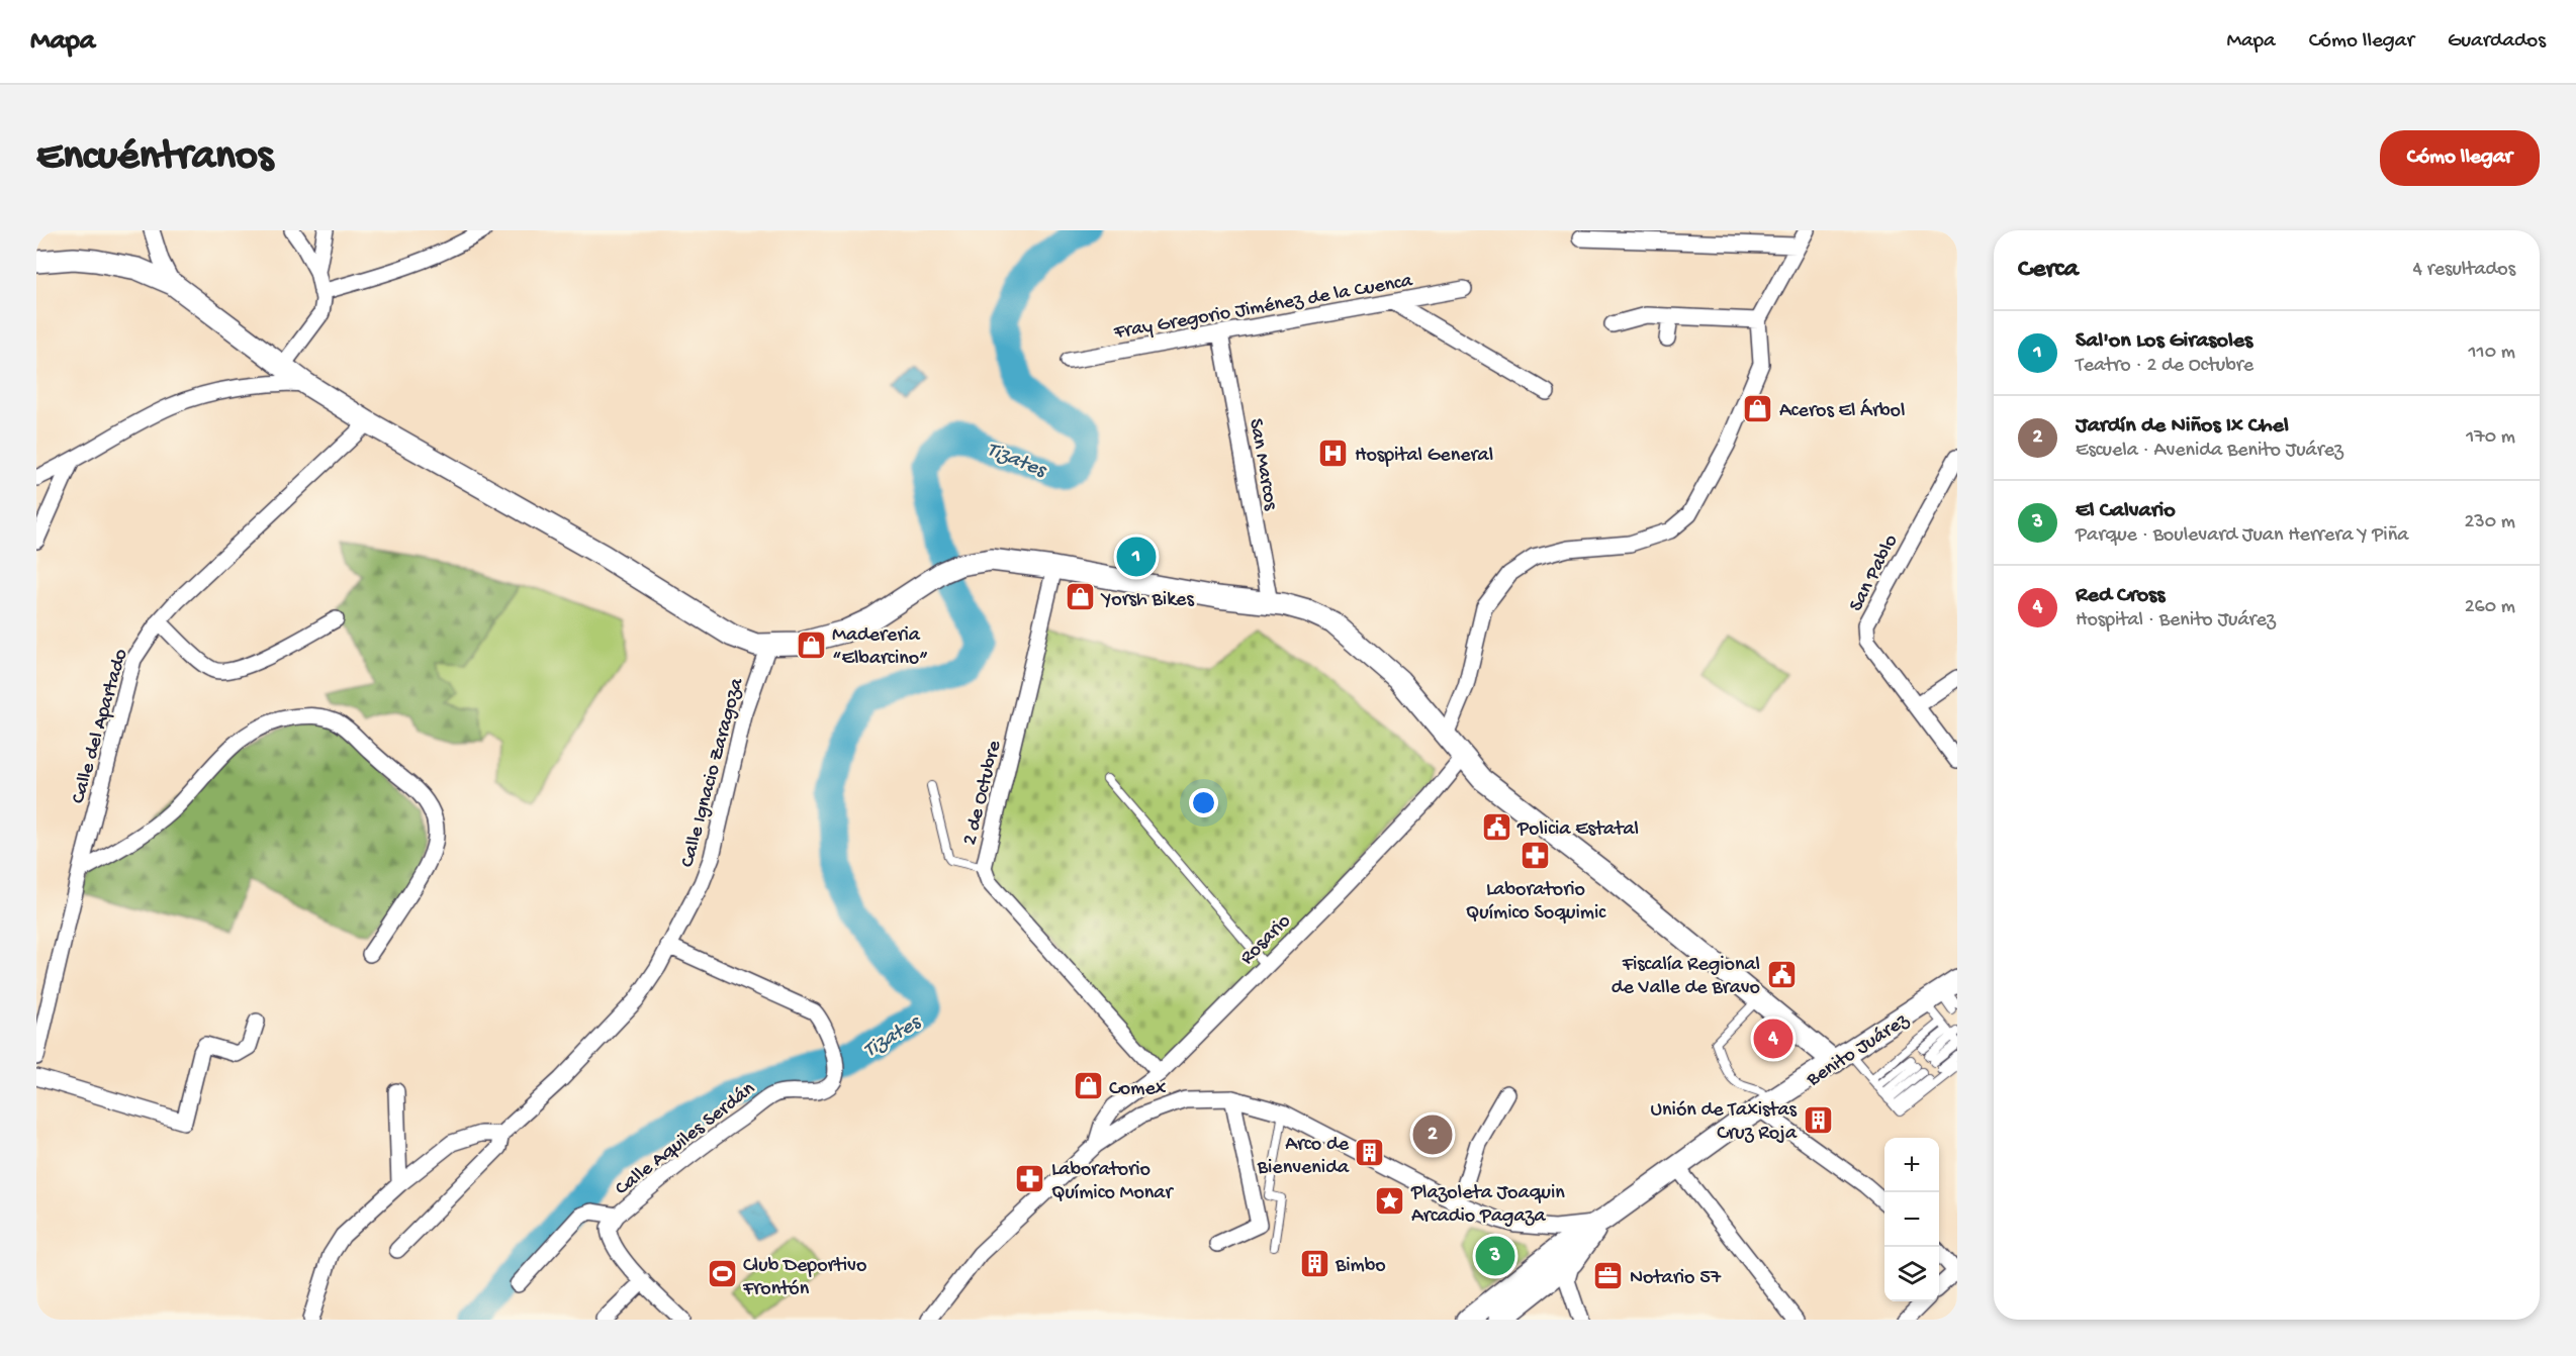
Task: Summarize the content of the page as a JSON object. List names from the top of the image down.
{
  "streets": {
    "main road": ["Benito Juárez"],
    "street": [
      "Fray Gregorio Jiménez de la Cuenca",
      "San Marcos",
      "San Pablo",
      "Calle del Apartado",
      "Calle Ignacio Zaragoza",
      "2 de Octubre",
      "Rosario",
      "Calle Aquiles Serdán"
    ]
  },
  "crossings": [
    ["Fray Gregorio Jiménez de la Cuenca", "San Marcos"],
    ["Calle Ignacio Zaragoza", "Calle Aquiles Serdán"],
    ["2 de Octubre", "Rosario"]
  ],
  "water": ["Tizates"],
  "places": {
    "shop": [
      "Aceros El Árbol",
      "Yorsh Bikes",
      "Madereria “Elbarcino”",
      "Comex"
    ],
    "hospital": ["Hospital General"],
    "public building": ["Policia Estatal", "Fiscalía Regional de Valle de Bravo"],
    "pharmacy": ["Laboratorio Químico Soquimic", "Laboratorio Químico Monar"],
    "building": ["Unión de Taxistas Cruz Roja", "Arco de Bienvenida", "Bimbo"],
    "place": ["Plazoleta Joaquin Arcadio Pagaza"],
    "sports": ["Club Deportivo Frontón"],
    "office": ["Notario 57"]
  },
  "page": {
    "header": "Mapa",
    "nav": ["Mapa", "Cómo llegar", "Guardados"],
    "buttons": "Cómo llegar",
    "title": "Encuéntranos",
    "heading": ["Cerca", "4 resultados"],
    "list": [
      {
        "mark": "1",
        "name": "Sal'on Los Girasoles",
        "note": "Teatro · 2 de Octubre",
        "value": "110 m"
      },
      {
        "mark": "2",
        "name": "Jardín de Niños Ix Chel",
        "note": "Escuela · Avenida Benito Juárez",
        "value": "170 m"
      },
      {
        "mark": "3",
        "name": "El Calvario",
        "note": "Parque · Boulevard Juan Herrera Y Piña",
        "value": "230 m"
      },
      {
        "mark": "4",
        "name": "Red Cross",
        "note": "Hospital · Benito Juárez",
        "value": "260 m"
      }
    ],
    "pins": [
      "1",
      "4",
      "2",
      "3"
    ],
    "map_buttons": ["+", "−"]
  }
}
